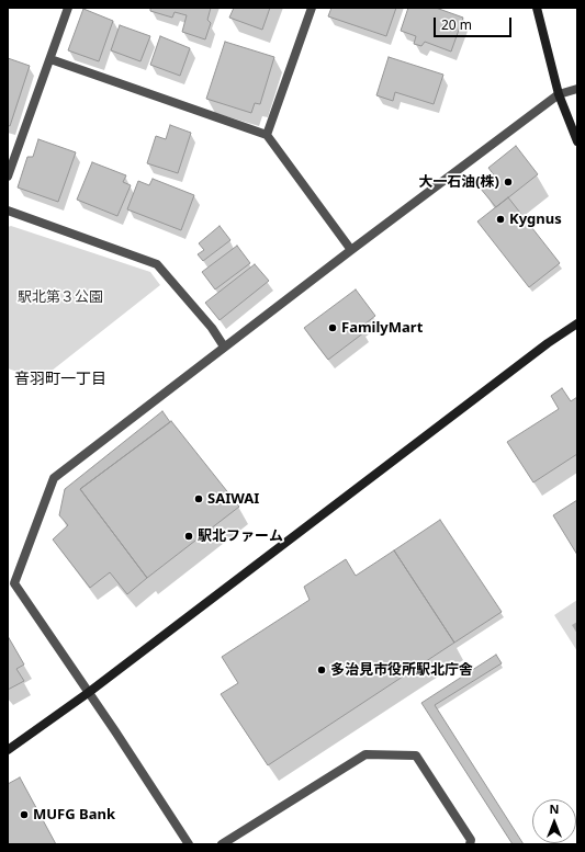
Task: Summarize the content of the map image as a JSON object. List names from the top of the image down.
{
  "districts": ["音羽町一丁目"],
  "parks": ["駅北第３公園"],
  "places": [
    "大一石油(株)",
    "Kygnus",
    "FamilyMart",
    "SAIWAI",
    "駅北ファーム",
    "多治見市役所駅北庁舎",
    "MUFG Bank"
  ],
  "scale_bar": "20 m",
  "north": "top"
}
